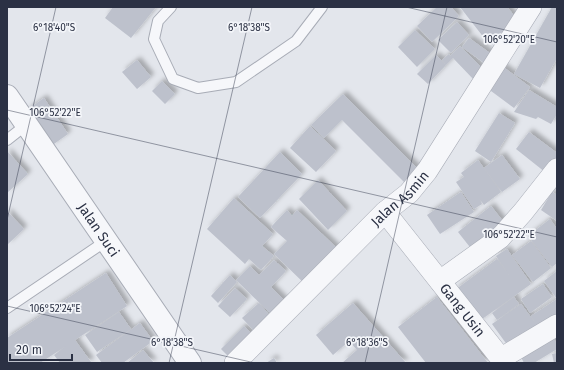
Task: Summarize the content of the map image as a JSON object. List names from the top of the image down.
{
  "streets": {
    "street": ["Jalan Asmin", "Jalan Suci", "Gang Usin"]
  },
  "crossings": [
    ["Jalan Asmin", "Gang Usin"]
  ],
  "scale_bar": "20 m",
  "coordinates": [
    "6°18'40\"S",
    "6°18'38\"S",
    "106°52'20\"E",
    "106°52'22\"E",
    "106°52'24\"E",
    "6°18'36\"S"
  ]
}
